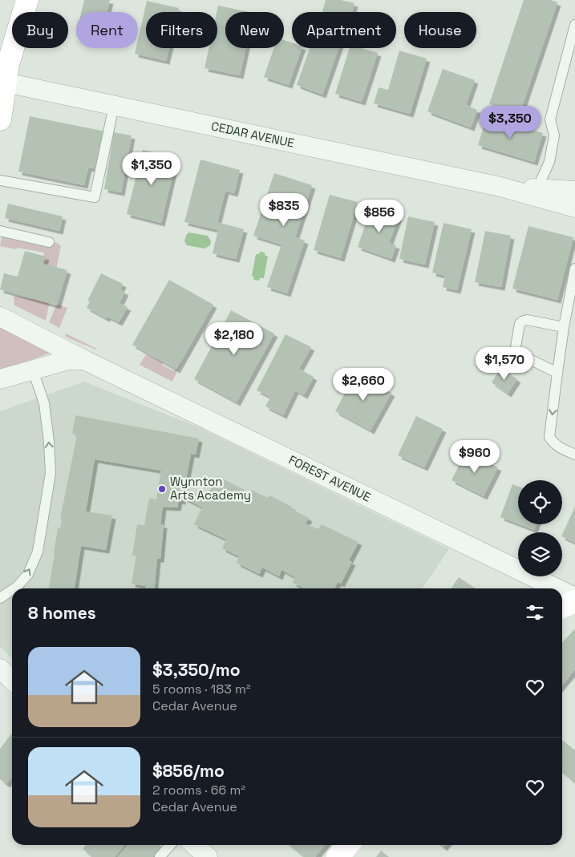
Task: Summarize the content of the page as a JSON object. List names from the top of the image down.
{
  "streets": {
    "street": ["CEDAR AVENUE", "FOREST AVENUE"]
  },
  "places": ["Wynnton Arts Academy"],
  "page": {
    "chip": [
      "Buy",
      "Rent",
      "Filters",
      "New",
      "Apartment",
      "House"
    ],
    "price": [
      "$3,350",
      "$1,350",
      "$835",
      "$856",
      "$2,180",
      "$1,570",
      "$2,660",
      "$960"
    ],
    "heading": "8 homes",
    "list": [
      {
        "name": "$3,350/mo",
        "note": "5 rooms · 183 m² · Cedar Avenue"
      },
      {
        "name": "$856/mo",
        "note": "2 rooms · 66 m² · Cedar Avenue"
      }
    ]
  }
}
